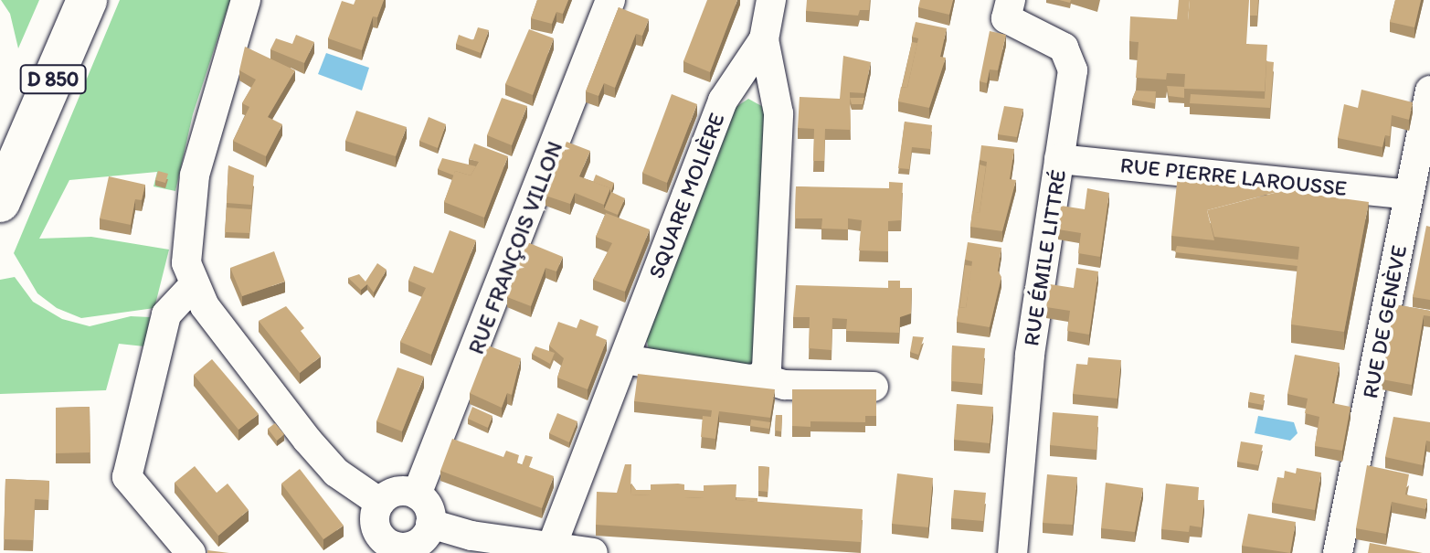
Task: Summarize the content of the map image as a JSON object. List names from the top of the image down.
{
  "streets": {
    "highway": ["D 850"],
    "street": [
      "RUE PIERRE LAROUSSE",
      "SQUARE MOLIÈRE",
      "RUE FRANÇOIS VILLON",
      "RUE ÉMILE LITTRÉ",
      "RUE DE GENÈVE"
    ]
  },
  "crossings": [
    ["RUE PIERRE LAROUSSE", "RUE ÉMILE LITTRÉ"],
    ["RUE PIERRE LAROUSSE", "RUE DE GENÈVE"]
  ]
}
